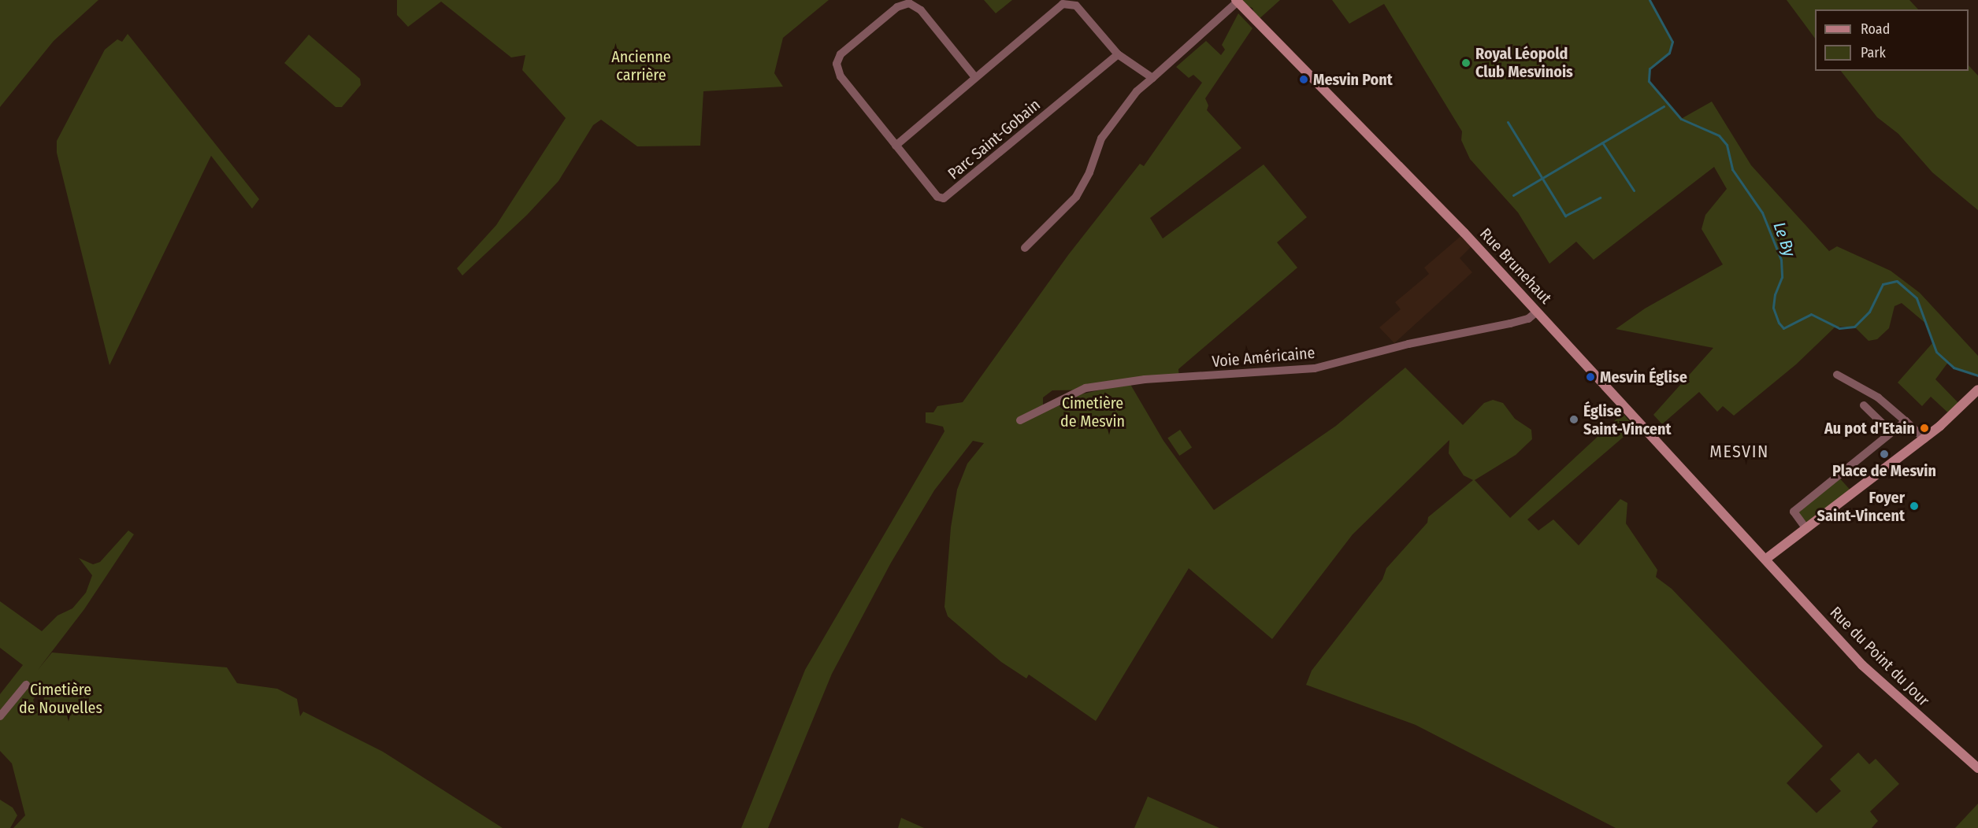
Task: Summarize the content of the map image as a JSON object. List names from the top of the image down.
{
  "streets": {
    "street": [
      "Parc Saint-Gobain",
      "Rue Brunehaut",
      "Voie Américaine",
      "Rue du Point du Jour"
    ]
  },
  "crossings": [
    ["Rue Brunehaut", "Voie Américaine"],
    ["Rue Brunehaut", "Rue du Point du Jour"]
  ],
  "districts": ["MESVIN"],
  "water": ["Le By"],
  "parks": ["Ancienne carrière", "Cimetière de Mesvin", "Cimetière de Nouvelles"],
  "places": [
    "Royal Léopold Club Mesvinois",
    "Mesvin Pont",
    "Mesvin Église",
    "Église Saint-Vincent",
    "Au pot d'Etain",
    "Place de Mesvin",
    "Foyer Saint-Vincent"
  ],
  "legend": ["Road", "Park"]
}
